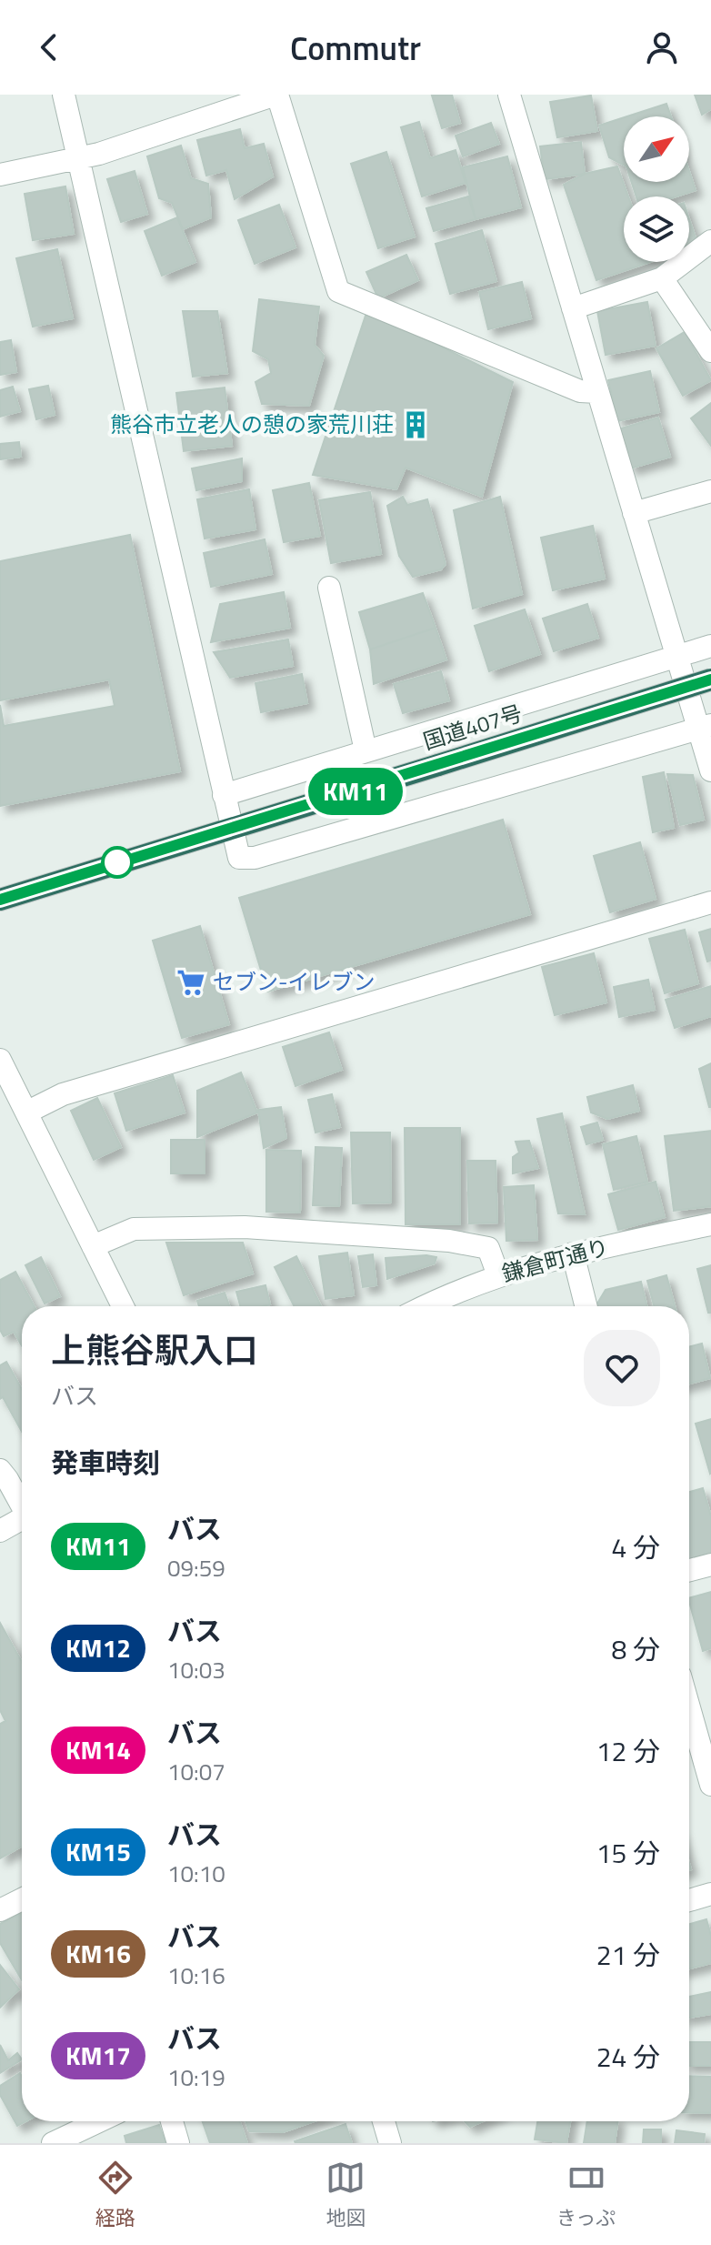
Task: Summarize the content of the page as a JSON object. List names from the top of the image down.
{
  "streets": {
    "highway": ["国道407号"],
    "street": ["鎌倉町通り"]
  },
  "places": {
    "building": ["熊谷市立老人の憩の家荒川荘"],
    "supermarket": ["セブン-イレブン"]
  },
  "lines": ["bus line KM11"],
  "north": "top right",
  "page": {
    "header": "Commutr",
    "on_map": "KM11",
    "heading": [
      ["上熊谷駅入口", "バス"],
      "発車時刻"
    ],
    "list": [
      {
        "mark": "KM11",
        "name": "バス",
        "note": "09:59",
        "value": "4 分"
      },
      {
        "mark": "KM12",
        "name": "バス",
        "note": "10:03",
        "value": "8 分"
      },
      {
        "mark": "KM14",
        "name": "バス",
        "note": "10:07",
        "value": "12 分"
      },
      {
        "mark": "KM15",
        "name": "バス",
        "note": "10:10",
        "value": "15 分"
      },
      {
        "mark": "KM16",
        "name": "バス",
        "note": "10:16",
        "value": "21 分"
      },
      {
        "mark": "KM17",
        "name": "バス",
        "note": "10:19",
        "value": "24 分"
      }
    ],
    "tabs": ["経路", "地図", "きっぷ"]
  }
}
